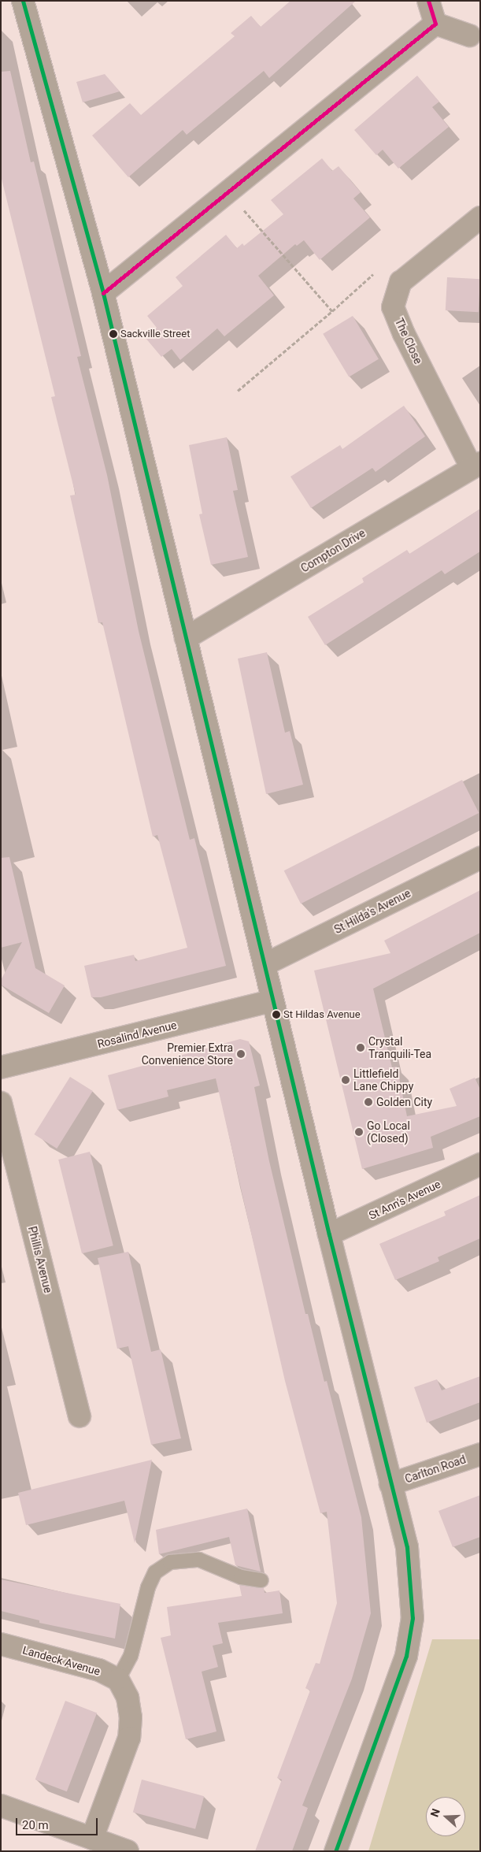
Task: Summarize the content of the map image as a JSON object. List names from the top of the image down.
{
  "streets": {
    "street": [
      "The Close",
      "Compton Drive",
      "St Hilda's Avenue",
      "Rosalind Avenue",
      "St Ann's Avenue",
      "Phillis Avenue",
      "Carlton Road",
      "Landeck Avenue"
    ]
  },
  "crossings": [
    ["The Close", "Compton Drive"]
  ],
  "places": [
    "Sackville Street",
    "St Hildas Avenue",
    "Crystal Tranquili-Tea",
    "Premier Extra Convenience Store",
    "Littlefield Lane Chippy",
    "Golden City",
    "Go Local (Closed)"
  ],
  "scale_bar": "20 m",
  "north": "left"
}
